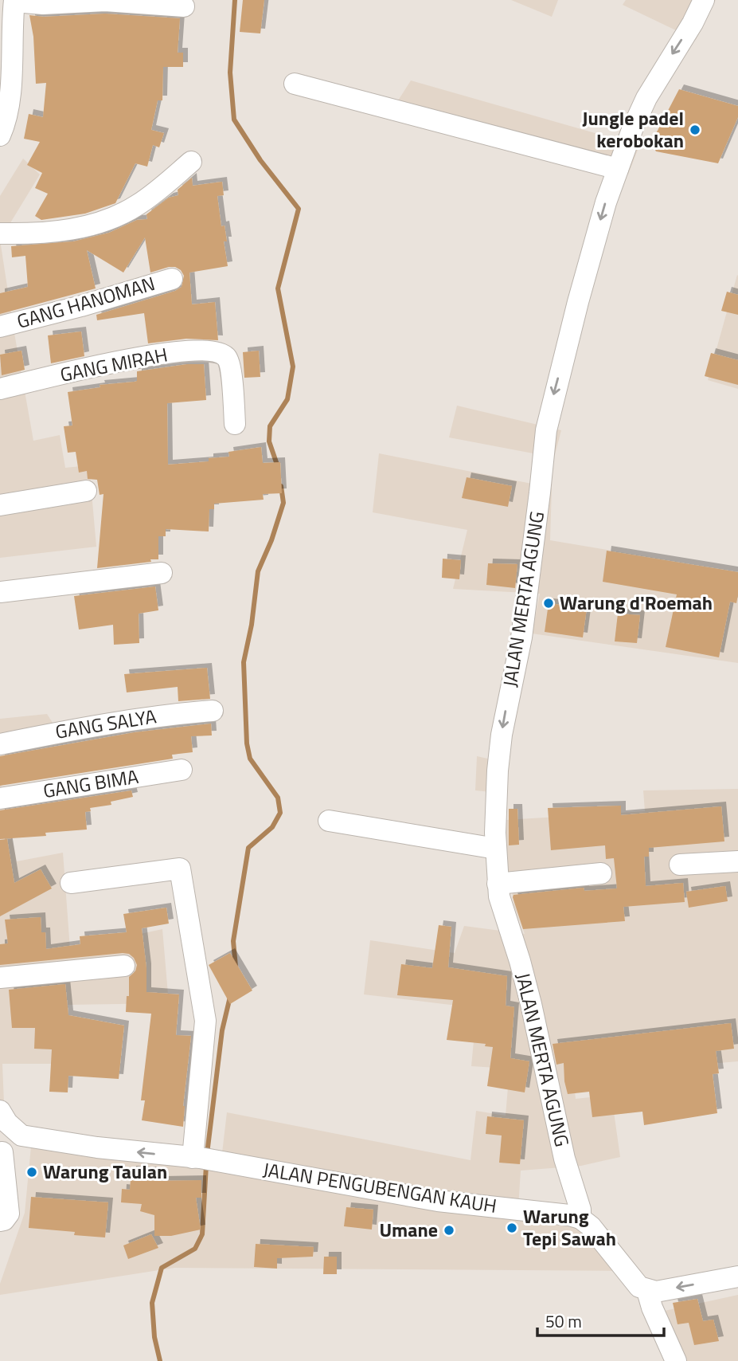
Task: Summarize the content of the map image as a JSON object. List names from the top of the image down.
{
  "streets": {
    "street": [
      "GANG HANOMAN",
      "GANG MIRAH",
      "JALAN MERTA AGUNG",
      "GANG SALYA",
      "GANG BIMA",
      "JALAN PENGUBENGAN KAUH"
    ]
  },
  "crossings": [
    ["JALAN MERTA AGUNG", "JALAN PENGUBENGAN KAUH"]
  ],
  "one_way": ["JALAN MERTA AGUNG"],
  "places": [
    "Jungle padel kerobokan",
    "Warung d'Roemah",
    "Warung Taulan",
    "Warung Tepi Sawah",
    "Umane"
  ],
  "scale_bar": "50 m"
}
